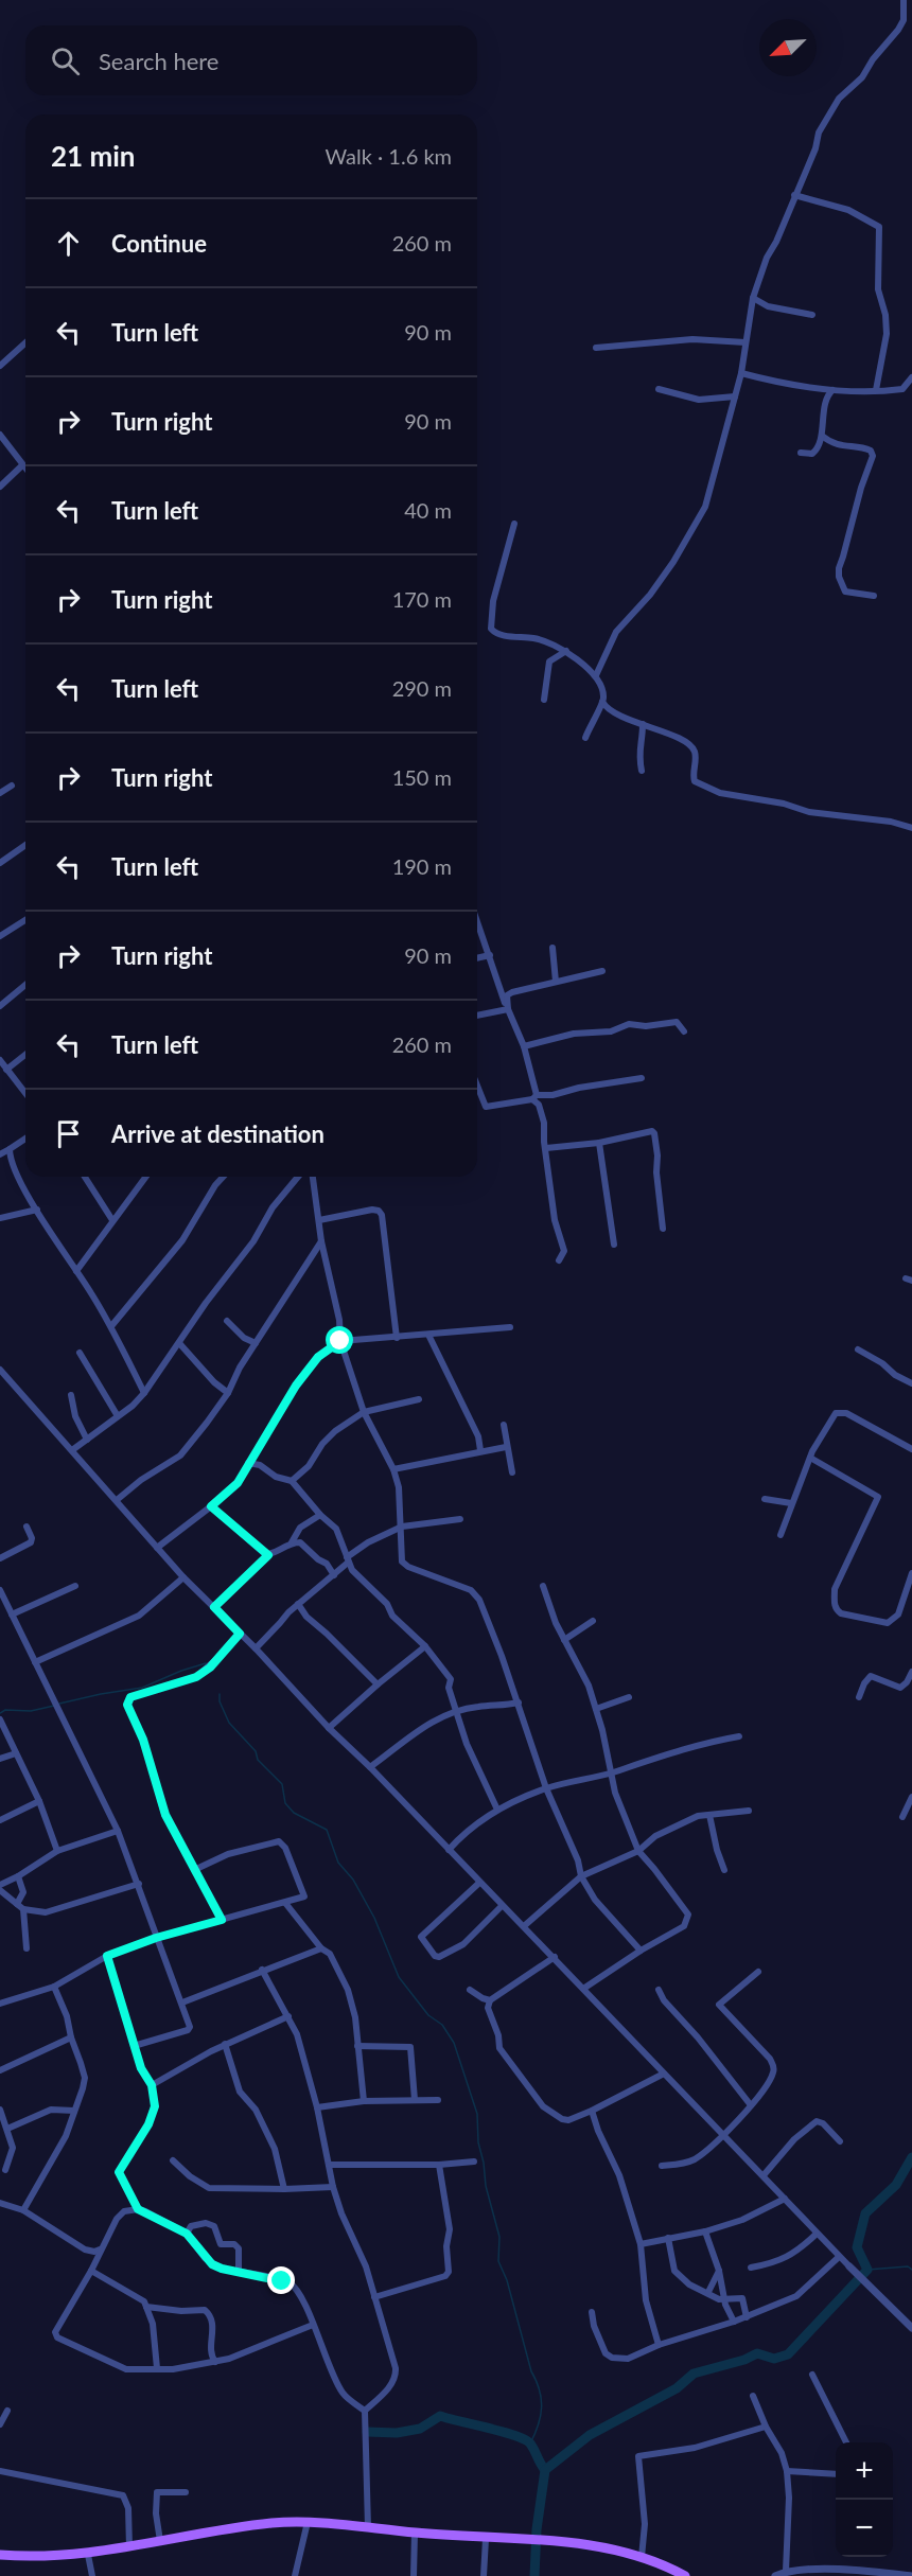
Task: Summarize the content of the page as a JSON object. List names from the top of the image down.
{
  "north": "bottom left",
  "page": {
    "search": "Search here",
    "heading": ["21 min", "Walk · 1.6 km"],
    "list": [
      ["Continue", "260 m"],
      ["Turn left", "90 m"],
      ["Turn right", "90 m"],
      ["Turn left", "40 m"],
      ["Turn right", "170 m"],
      ["Turn left", "290 m"],
      ["Turn right", "150 m"],
      ["Turn left", "190 m"],
      ["Turn right", "90 m"],
      ["Turn left", "260 m"],
      "Arrive at destination"
    ],
    "map_buttons": ["+", "−"]
  }
}
